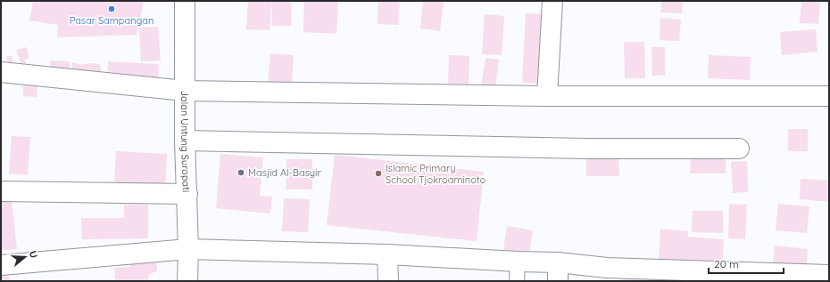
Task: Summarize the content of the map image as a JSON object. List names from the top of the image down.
{
  "streets": {
    "street": ["Jalan Untung Suropati"]
  },
  "places": ["Pasar Sampangan", "Masjid Al-Basyir", "Islamic Primary School Tjokroaminoto"],
  "scale_bar": "20 m",
  "north": "right"
}
